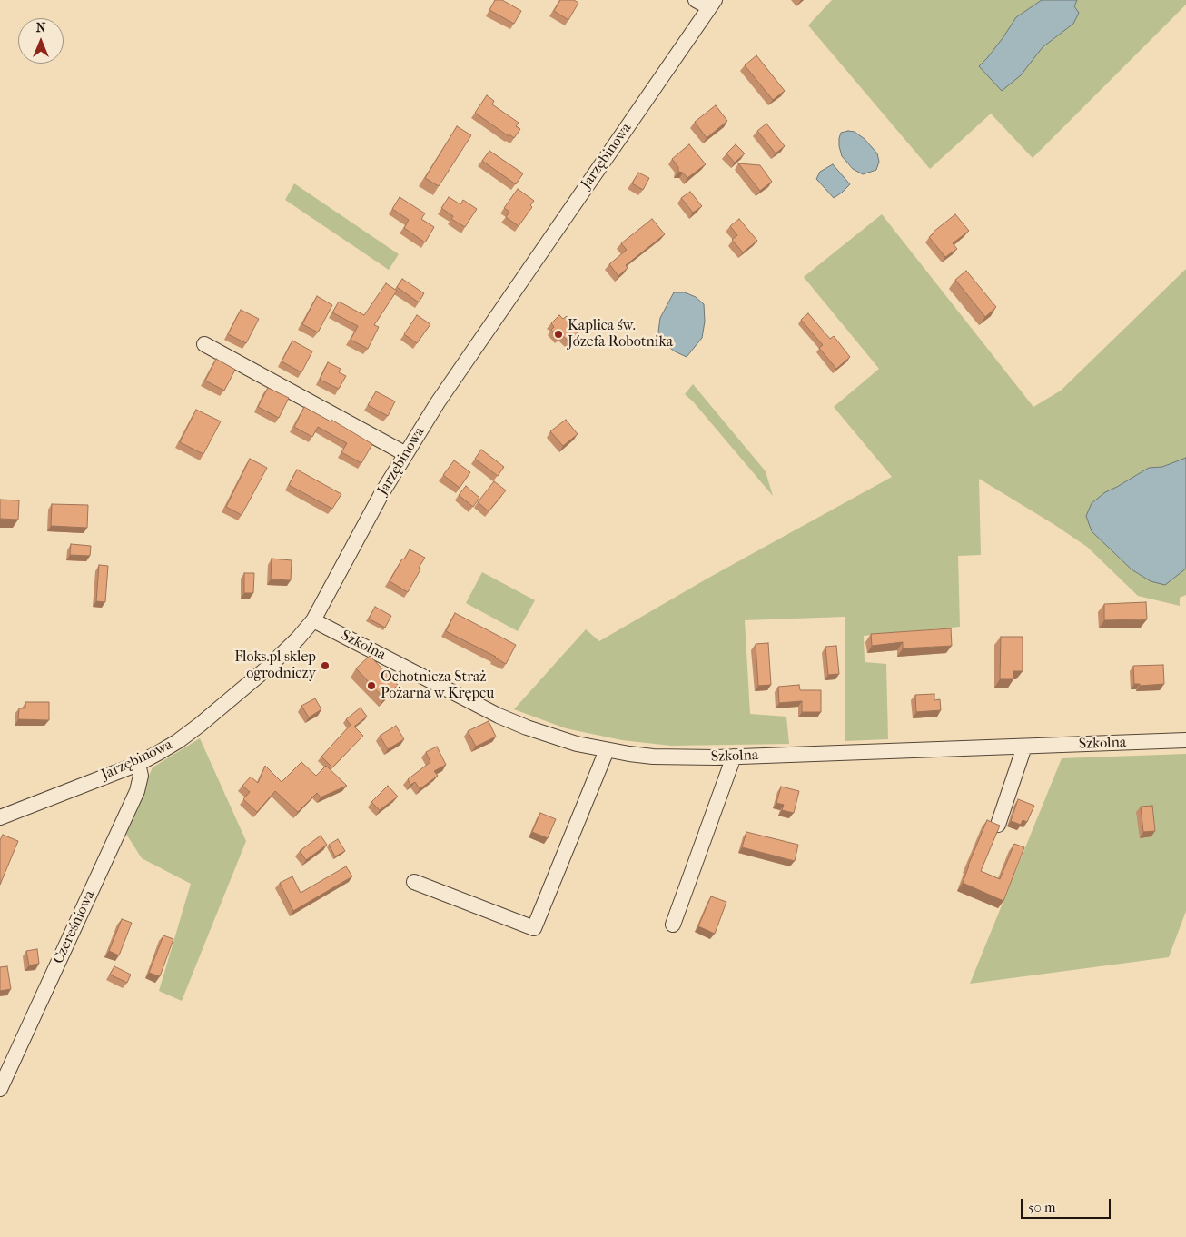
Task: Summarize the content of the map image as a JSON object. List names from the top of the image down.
{
  "streets": {
    "street": ["Jarzębinowa", "Szkolna", "Czereśniowa"]
  },
  "crossings": [
    ["Jarzębinowa", "Szkolna"],
    ["Jarzębinowa", "Czereśniowa"]
  ],
  "places": ["Kaplica św. Józefa Robotnika", "Floks.pl sklep ogrodniczy", "Ochotnicza Straż Pożarna w Krępcu"],
  "scale_bar": "50 m",
  "north": "top"
}
